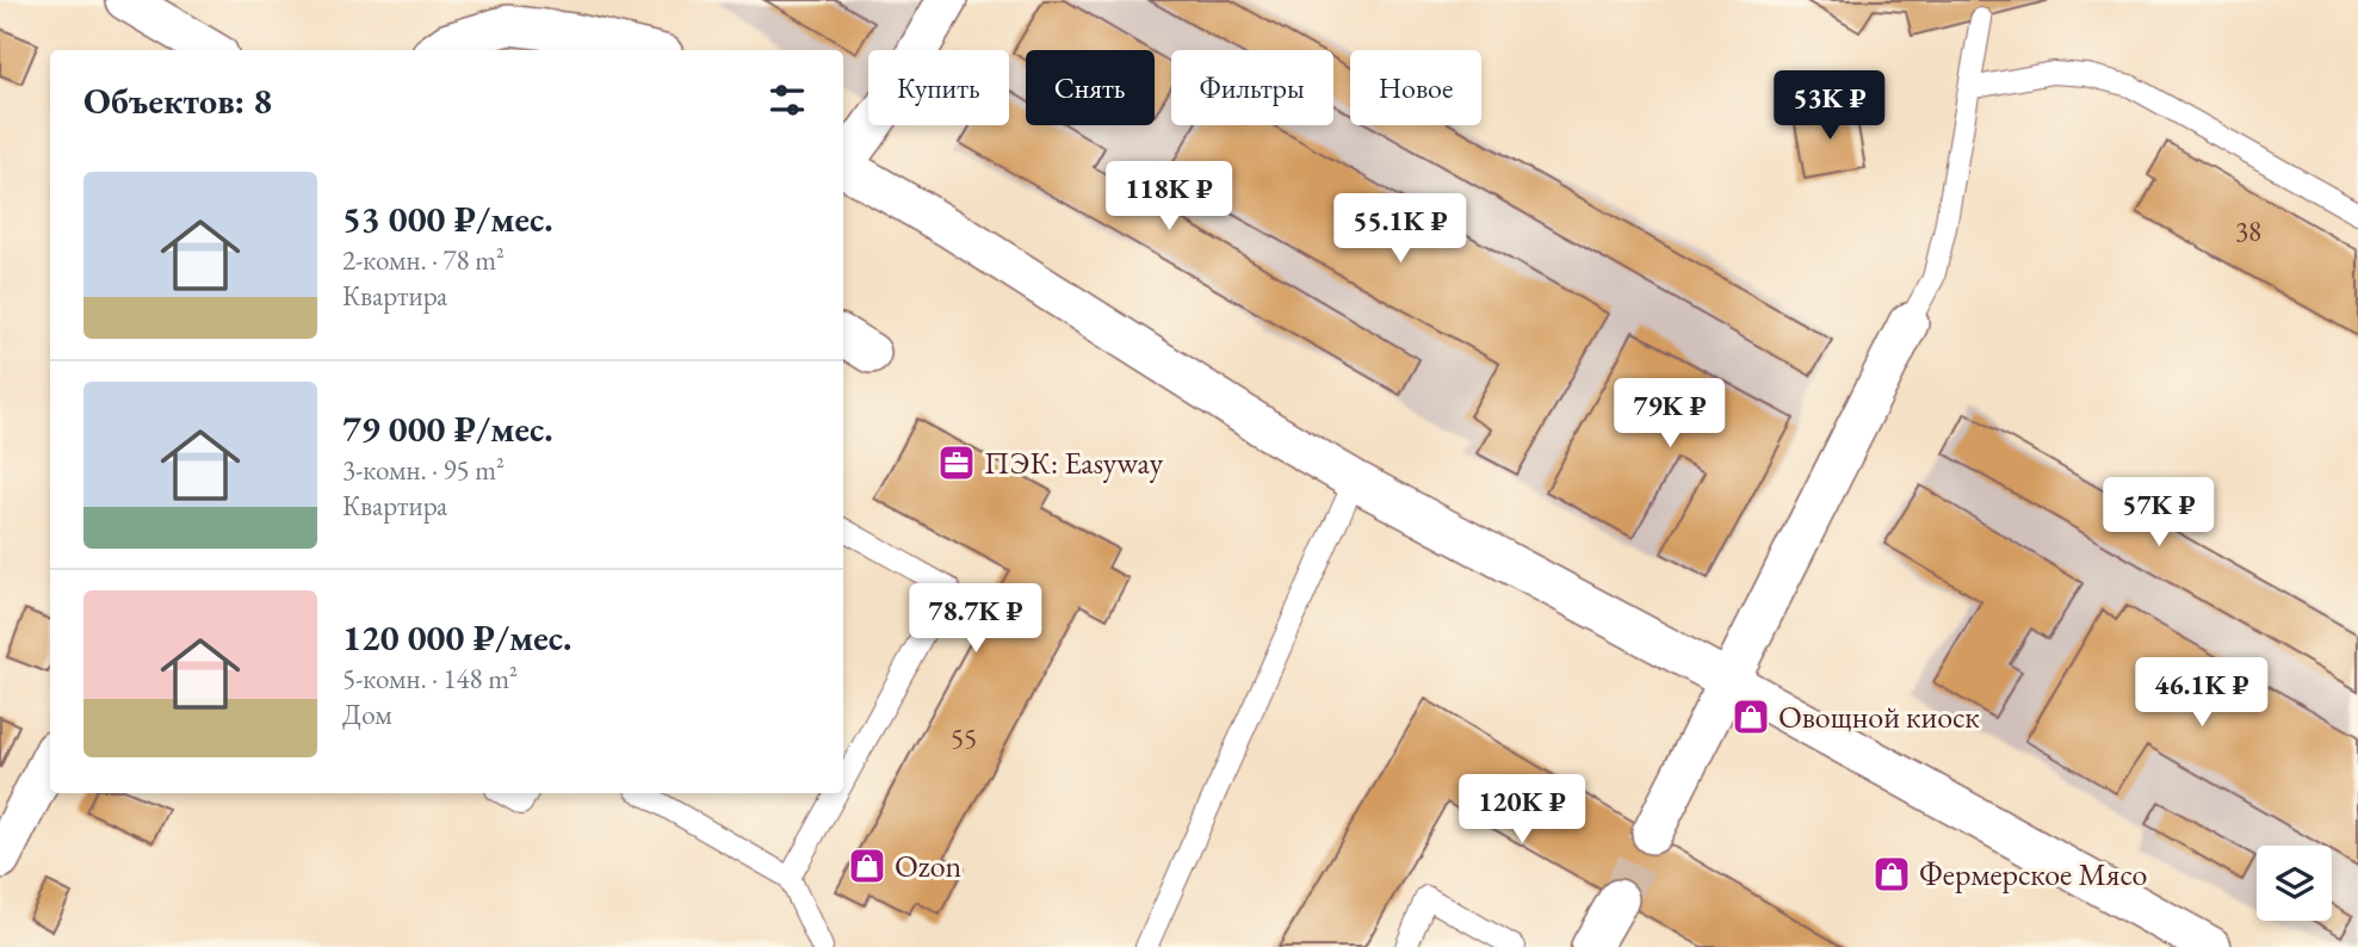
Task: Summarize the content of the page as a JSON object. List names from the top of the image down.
{
  "places": {
    "office": ["ПЭК: Easyway"],
    "shop": ["Овощной киоск", "Ozon", "Фермерское Мясо"]
  },
  "house_numbers": ["38", "55"],
  "page": {
    "chip": [
      "Купить",
      "Снять",
      "Фильтры",
      "Новое"
    ],
    "heading": "Объектов: 8",
    "price": [
      "53K ₽",
      "118K ₽",
      "55.1K ₽",
      "79K ₽",
      "57K ₽",
      "78.7K ₽",
      "46.1K ₽",
      "120K ₽"
    ],
    "list": [
      {
        "name": "53 000 ₽/мес.",
        "note": "2-комн. · 78 m² · Квартира"
      },
      {
        "name": "79 000 ₽/мес.",
        "note": "3-комн. · 95 m² · Квартира"
      },
      {
        "name": "120 000 ₽/мес.",
        "note": "5-комн. · 148 m² · Дом"
      }
    ]
  }
}
